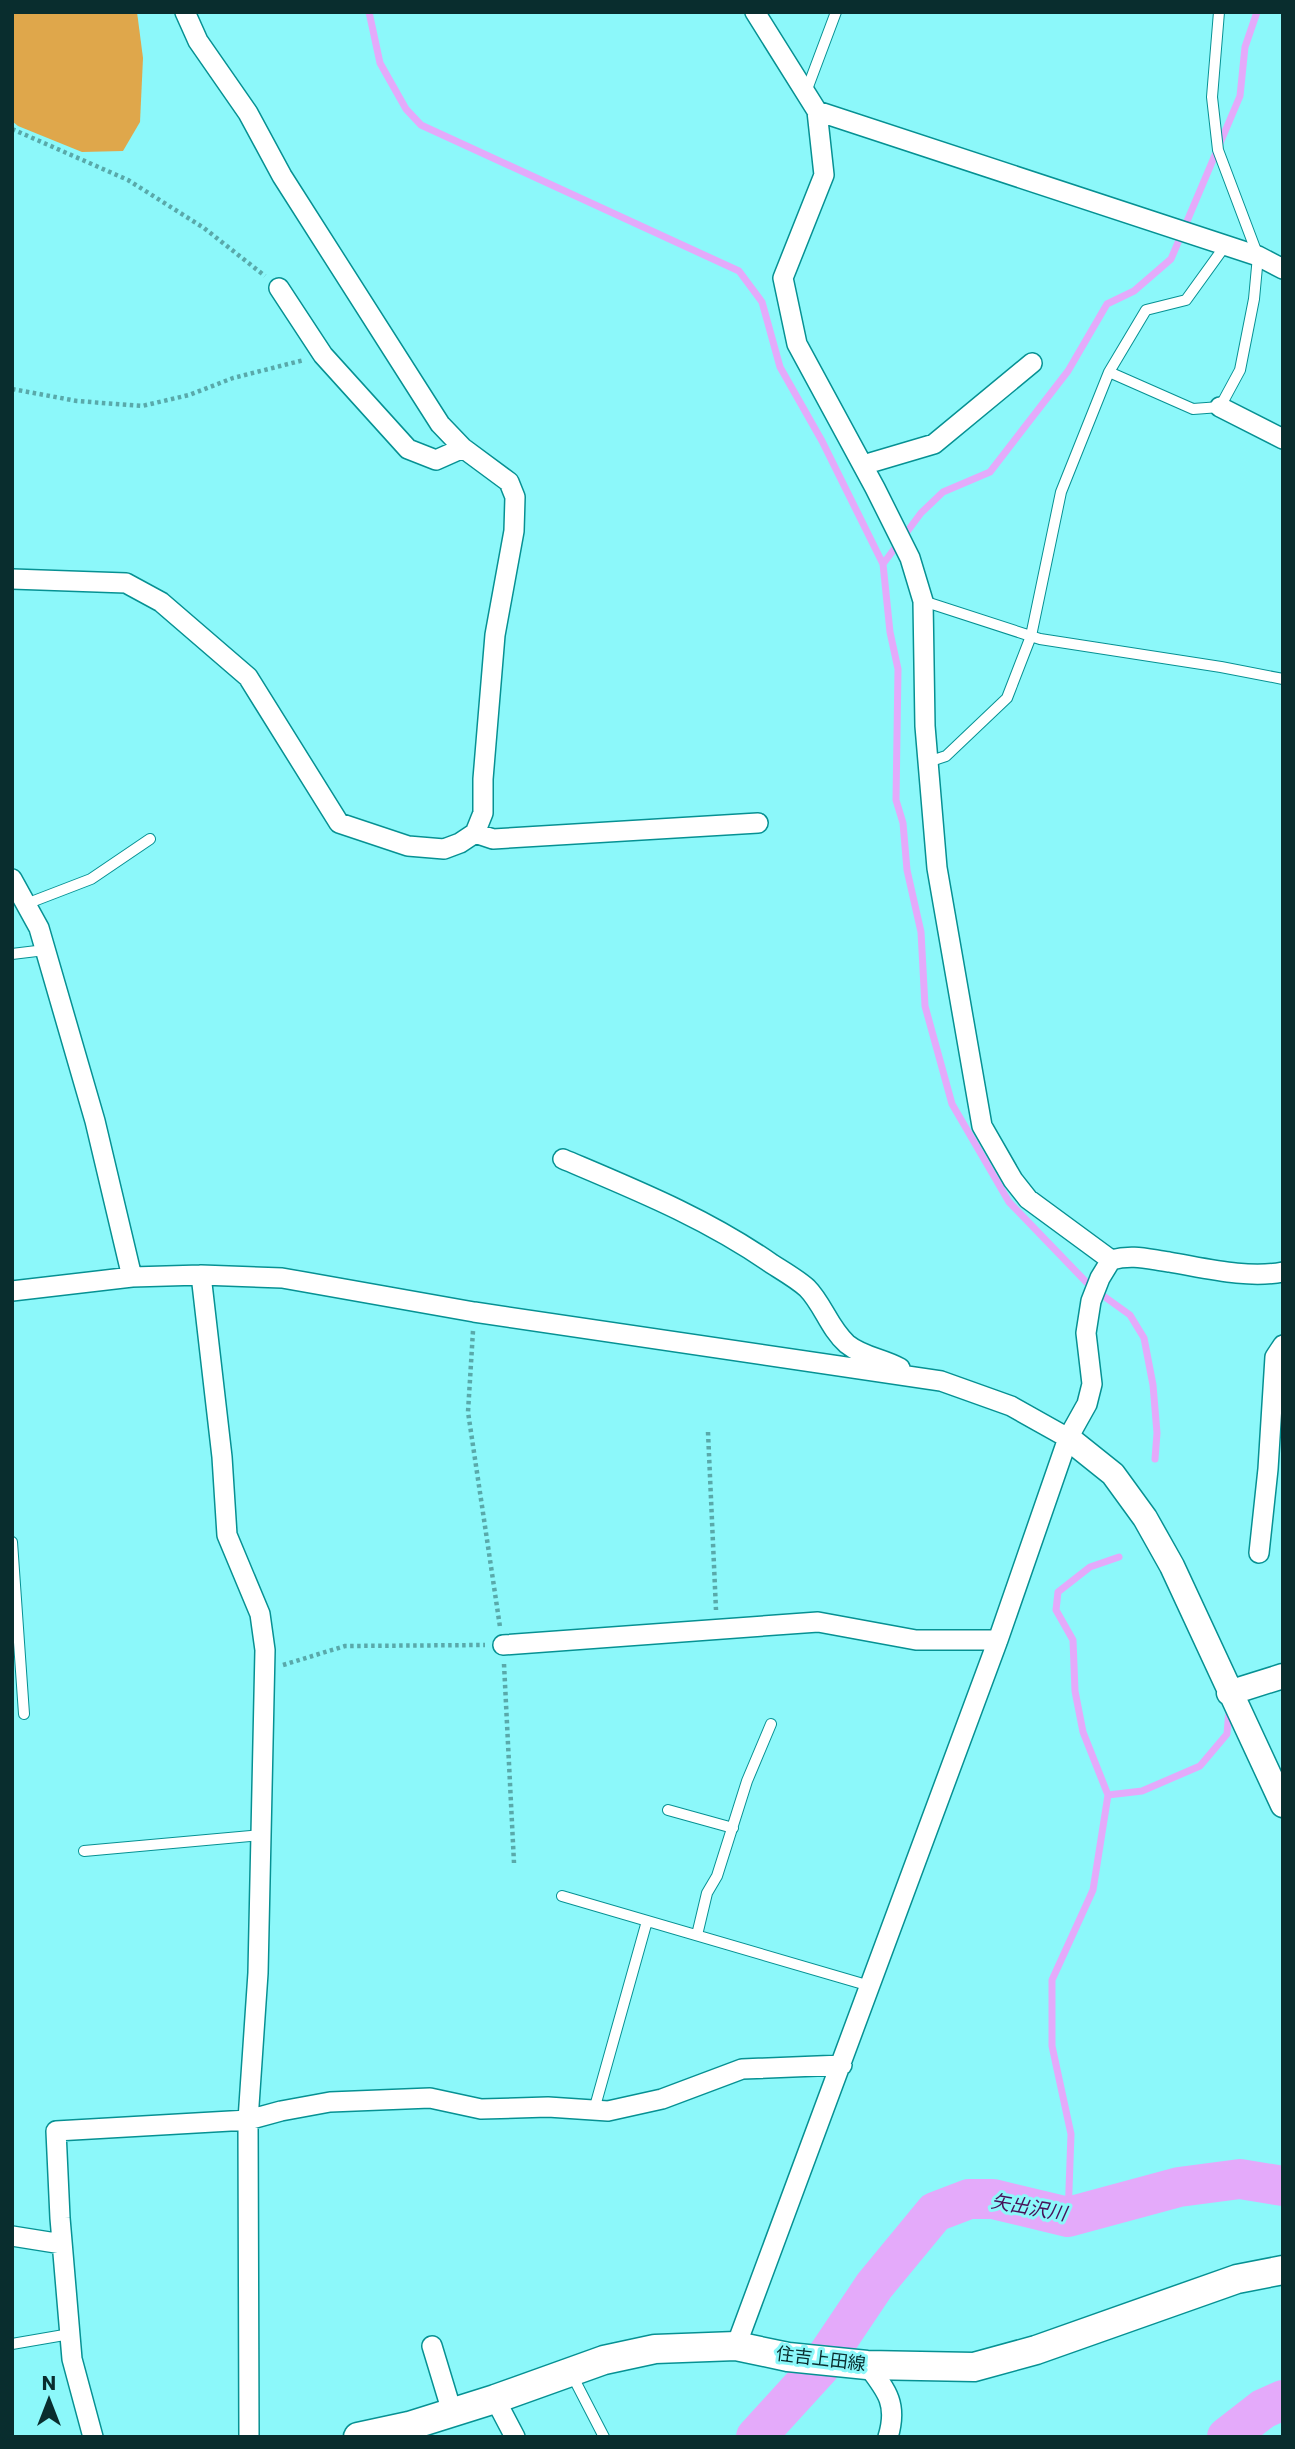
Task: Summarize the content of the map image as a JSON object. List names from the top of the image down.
{
  "streets": {
    "main road": ["住吉上田線"]
  },
  "water": ["矢出沢川"],
  "north": "top"
}
